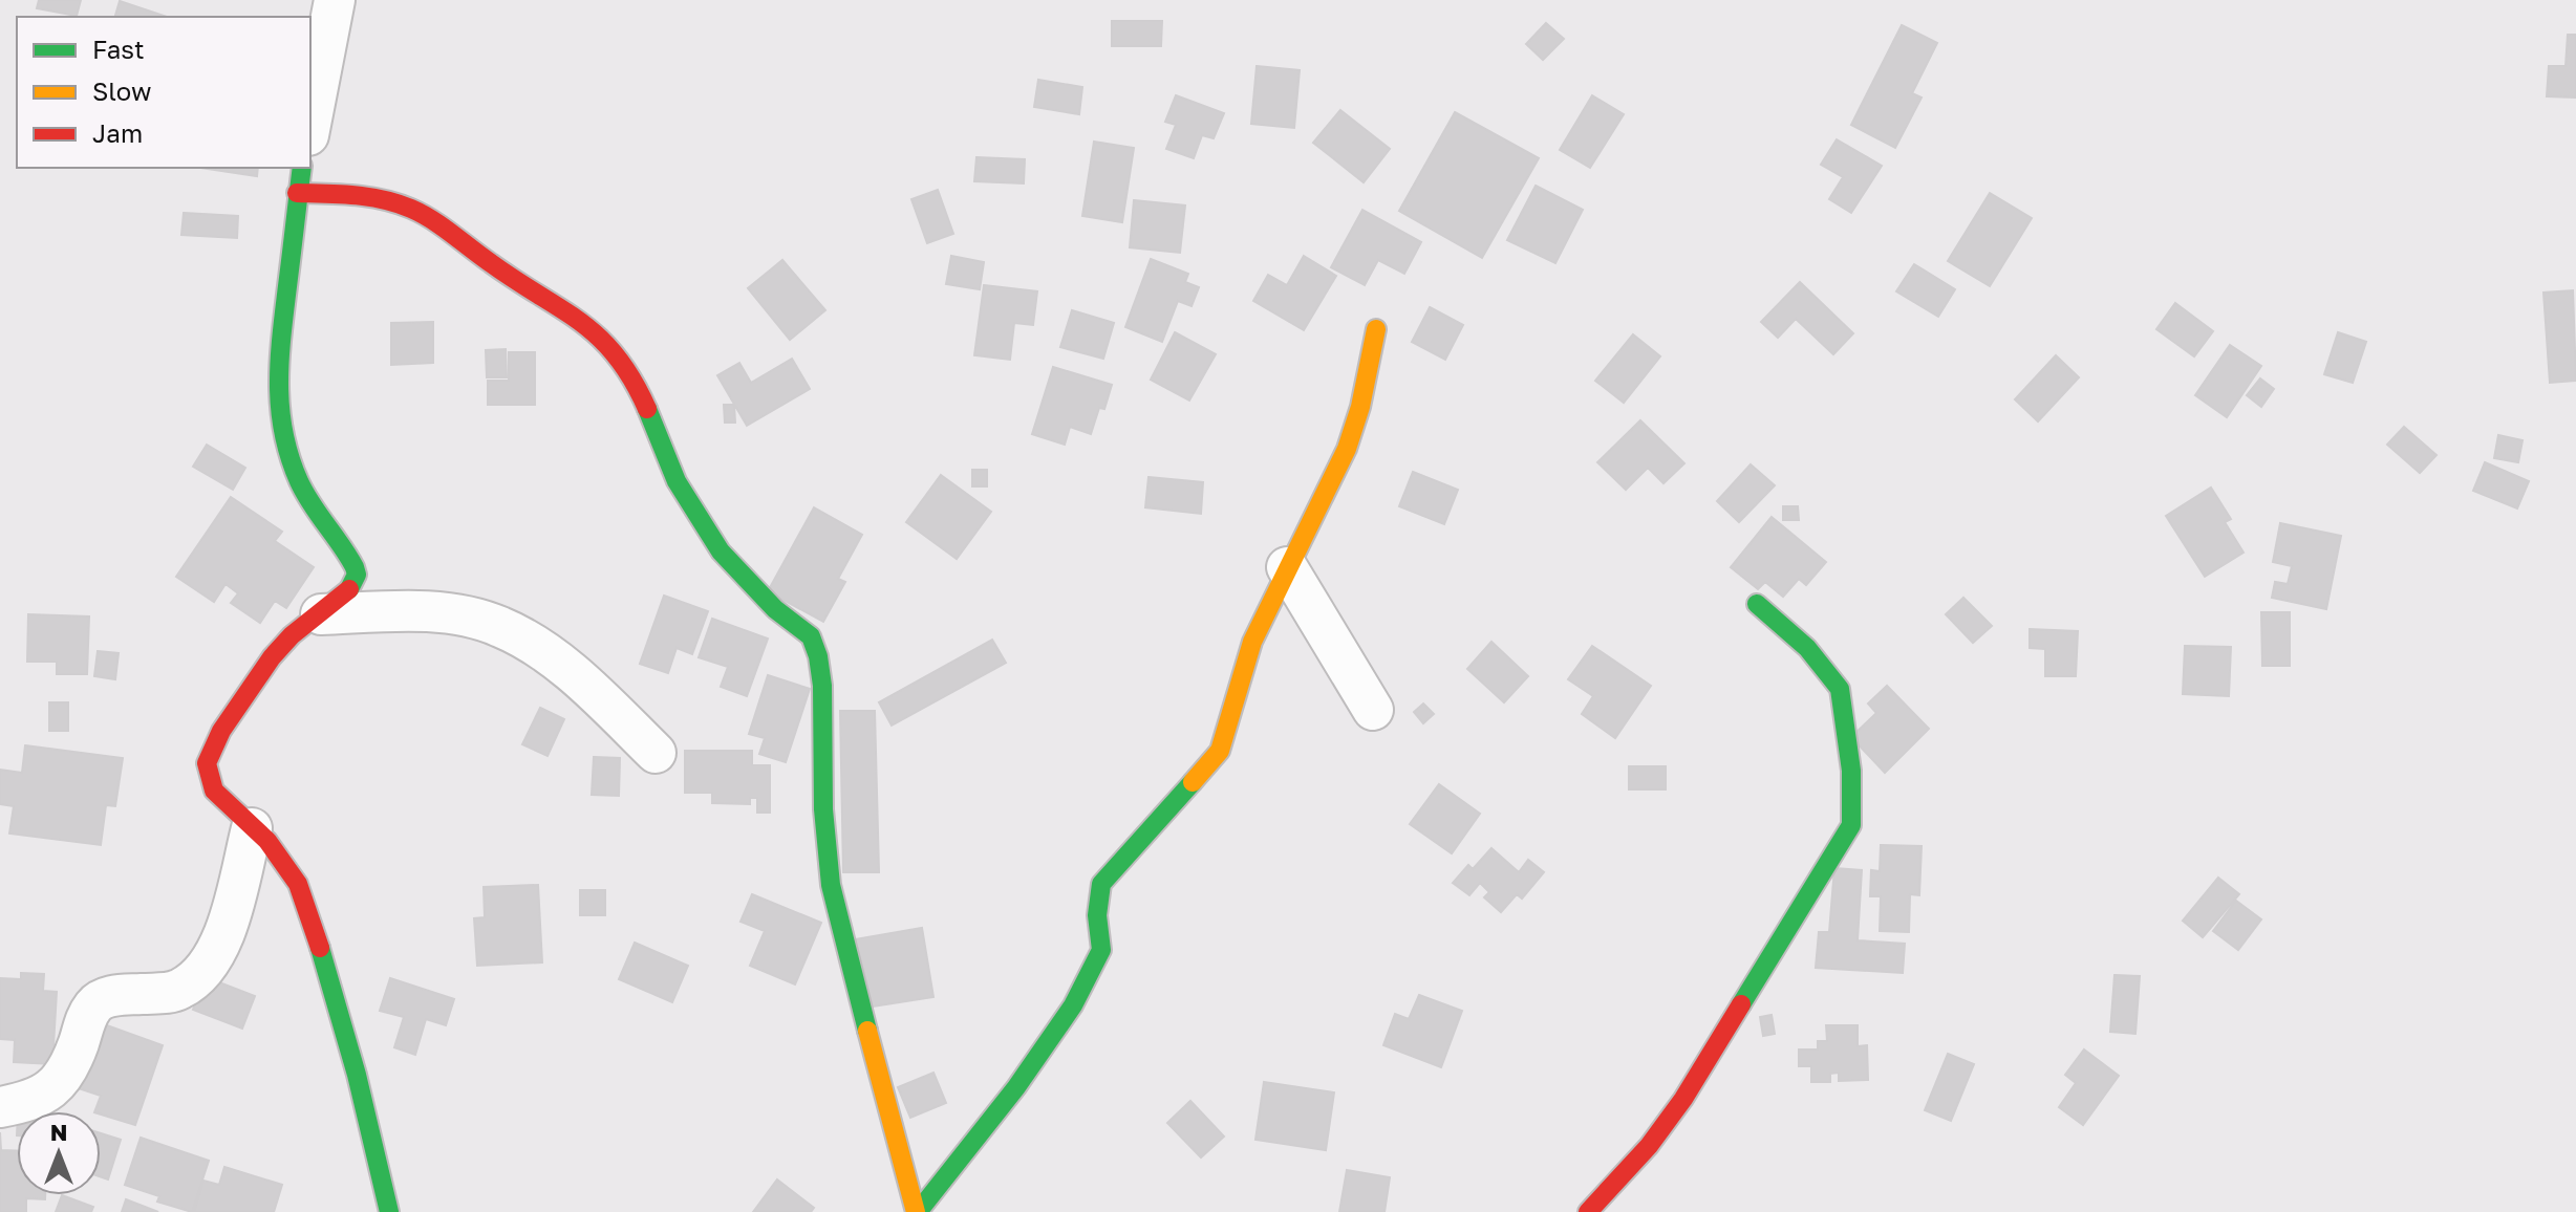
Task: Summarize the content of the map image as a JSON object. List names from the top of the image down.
{
  "legend": ["Fast", "Slow", "Jam"],
  "north": "top"
}
